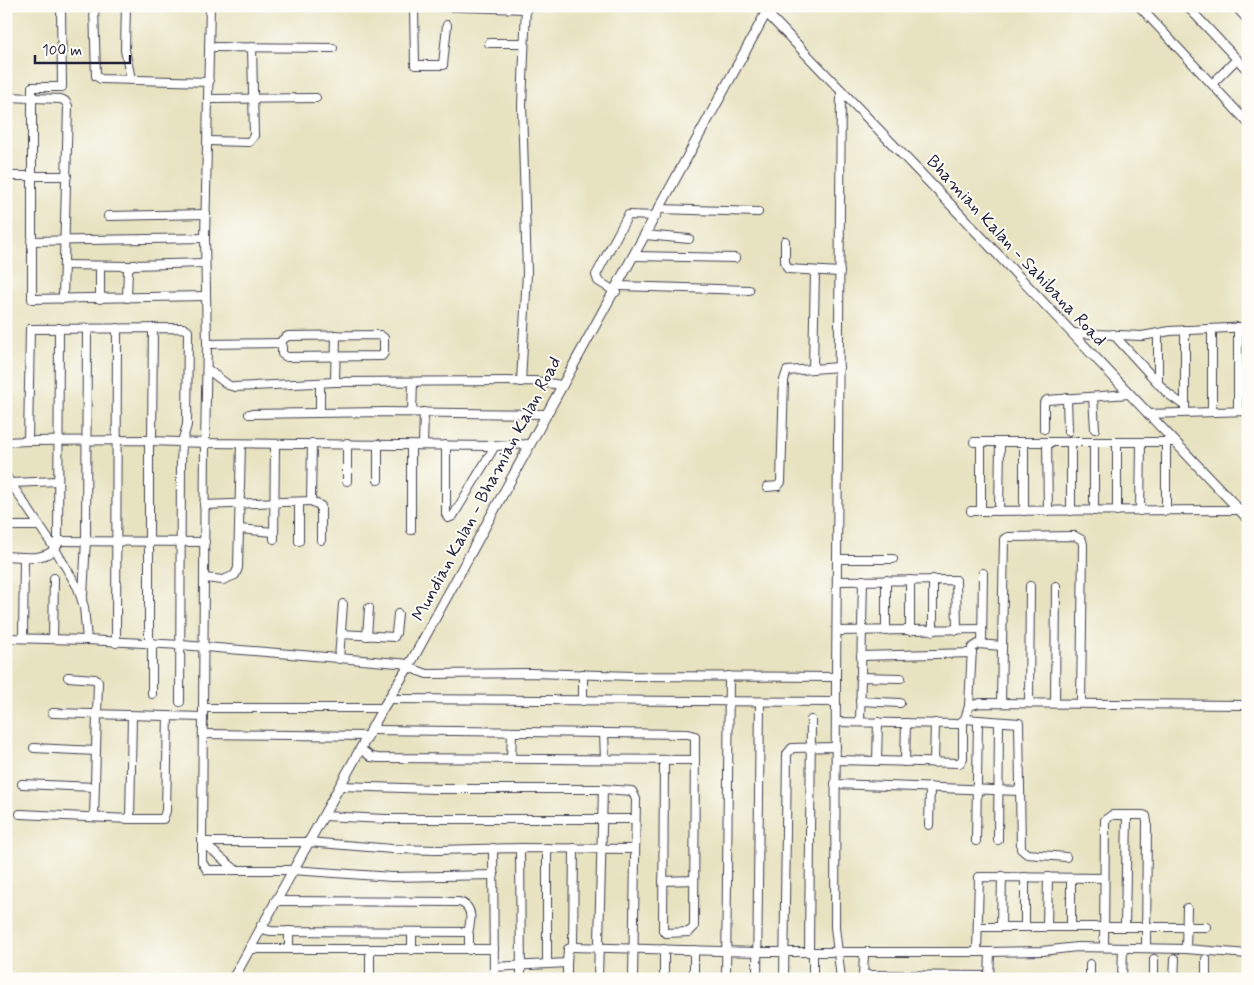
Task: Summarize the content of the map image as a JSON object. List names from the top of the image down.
{
  "streets": {
    "street": ["Bhamian Kalan - Sahibana Road", "Mundian Kalan - Bhamian Kalan Road"]
  },
  "crossings": [
    ["Bhamian Kalan - Sahibana Road", "Mundian Kalan - Bhamian Kalan Road"]
  ],
  "scale_bar": "100 m"
}
